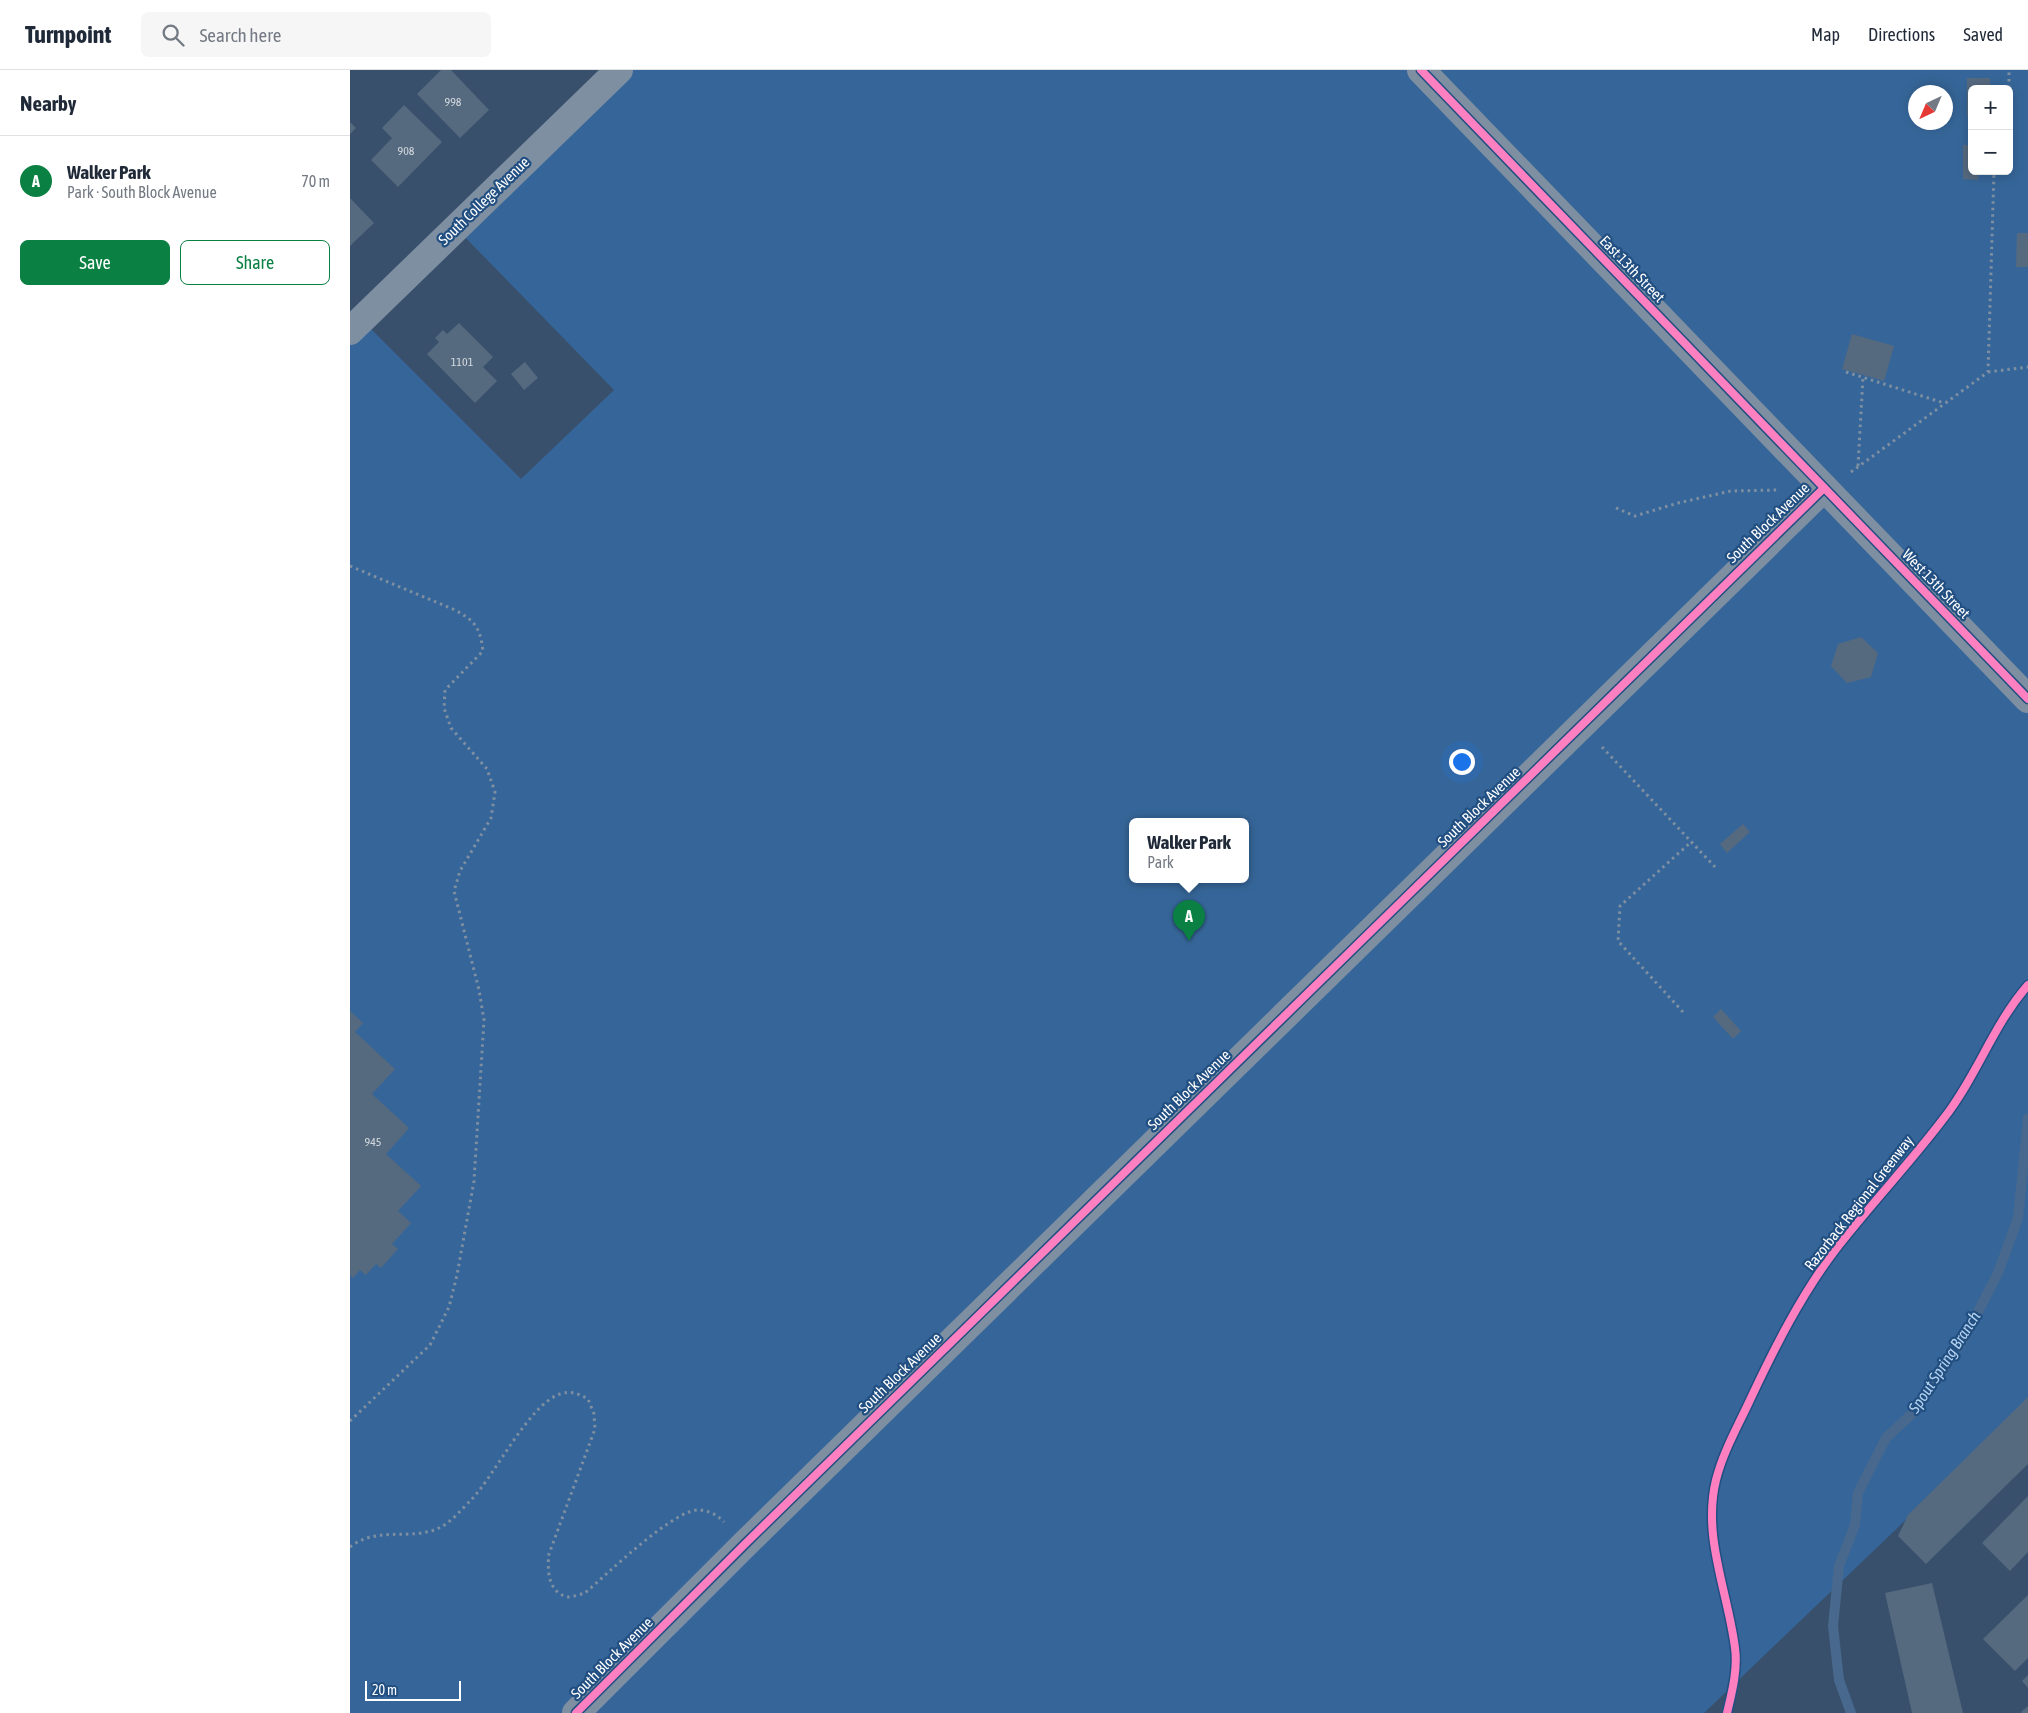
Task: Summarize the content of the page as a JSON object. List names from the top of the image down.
{
  "streets": {
    "street": [
      "South College Avenue",
      "East 13th Street",
      "South Block Avenue",
      "West 13th Street"
    ],
    "cycle path": ["Razorback Regional Greenway"]
  },
  "crossings": [
    ["East 13th Street", "South Block Avenue"],
    ["East 13th Street", "West 13th Street"],
    ["South Block Avenue", "West 13th Street"]
  ],
  "water": ["Spout Spring Branch"],
  "house_numbers": [
    "998",
    "908",
    "1101",
    "945"
  ],
  "scale_bar": "20 m",
  "north": "bottom left",
  "page": {
    "header": "Turnpoint",
    "search": "Search here",
    "nav": ["Map", "Directions", "Saved"],
    "heading": "Nearby",
    "map_buttons": ["+", "−"],
    "list": [
      {
        "mark": "A",
        "name": "Walker Park",
        "note": "Park · South Block Avenue",
        "value": "70 m"
      }
    ],
    "buttons": ["Save", "Share"],
    "popup": ["Walker Park", "Park"],
    "pins": "A",
    "scale": "20 m"
  }
}
